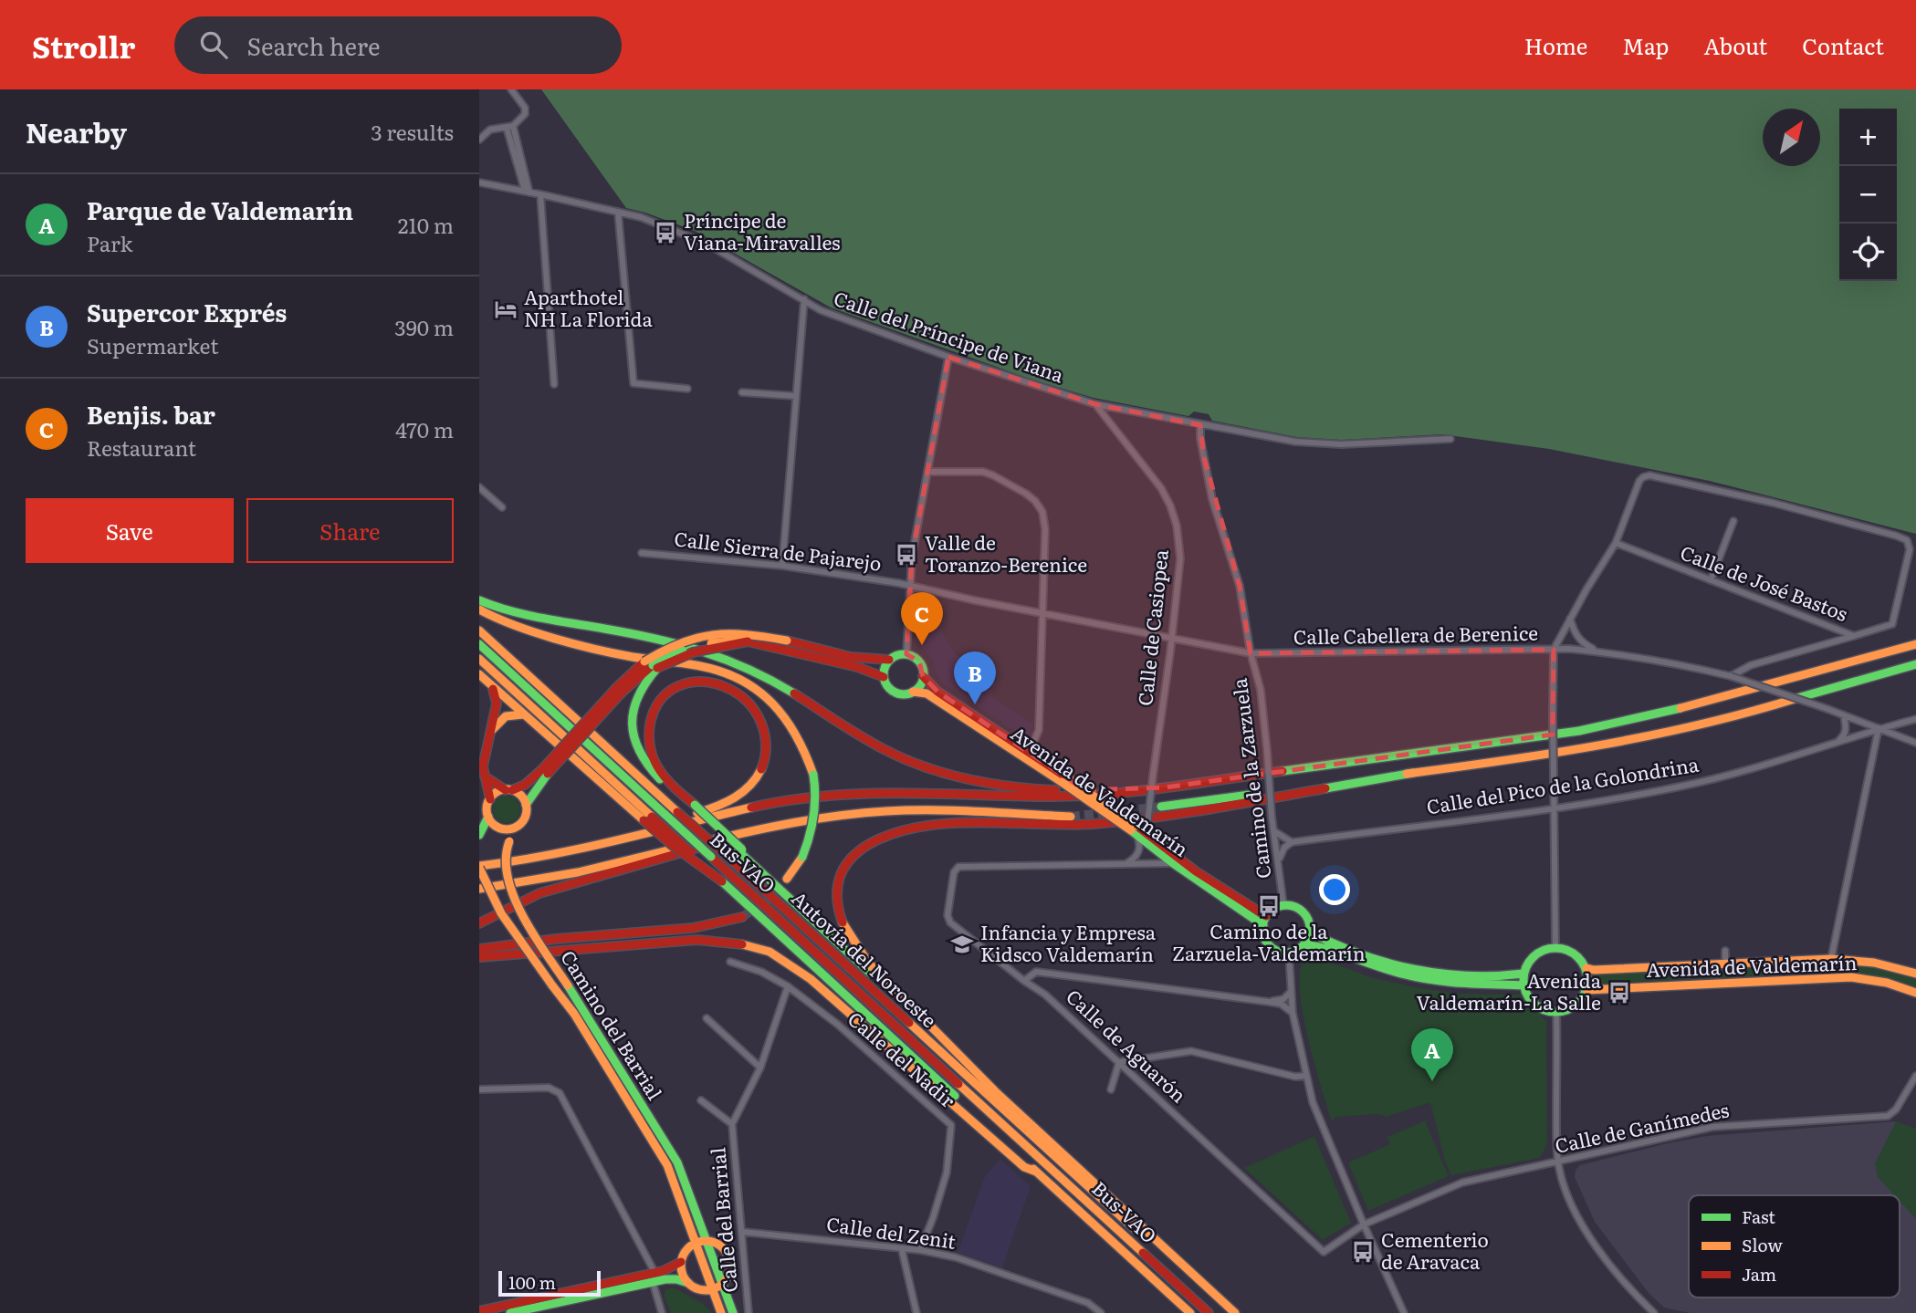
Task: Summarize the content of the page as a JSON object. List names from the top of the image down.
{
  "streets": {
    "main road": [
      "Avenida de Valdemarín",
      "Bus-VAO",
      "Autovía del Noroeste",
      "Camino del Barrial"
    ],
    "street": [
      "Calle del Príncipe de Viana",
      "Calle Sierra de Pajarejo",
      "Calle de José Bastos",
      "Calle de Casiopea",
      "Calle Cabellera de Berenice",
      "Camino de la Zarzuela",
      "Calle del Pico de la Golondrina",
      "Calle de Aguarón",
      "Calle del Nadir",
      "Calle de Ganímedes",
      "Calle del Barrial",
      "Calle del Zenit"
    ]
  },
  "crossings": [
    ["Calle del Príncipe de Viana", "Calle de Casiopea"],
    ["Calle del Príncipe de Viana", "Camino de la Zarzuela"],
    ["Calle Sierra de Pajarejo", "Calle Cabellera de Berenice"],
    ["Calle de Casiopea", "Calle Cabellera de Berenice"],
    ["Calle de Casiopea", "Avenida de Valdemarín"],
    ["Calle Cabellera de Berenice", "Camino de la Zarzuela"],
    ["Calle Cabellera de Berenice", "Calle del Pico de la Golondrina"],
    ["Camino de la Zarzuela", "Avenida de Valdemarín"],
    ["Avenida de Valdemarín", "Calle de Aguarón"],
    ["Calle de Aguarón", "Calle de Ganímedes"],
    ["Calle del Nadir", "Calle del Zenit"],
    ["Calle del Barrial", "Calle del Zenit"]
  ],
  "places": {
    "bus stop": [
      "Príncipe de Viana-Miravalles",
      "Valle de Toranzo-Berenice",
      "Camino de la Zarzuela-Valdemarín",
      "Avenida Valdemarín-La Salle",
      "Cementerio de Aravaca"
    ],
    "hotel": ["Aparthotel NH La Florida"],
    "school or university": ["Infancia y Empresa Kidsco Valdemarín"]
  },
  "legend": ["Fast", "Slow", "Jam"],
  "scale_bar": "100 m",
  "north": "top right",
  "page": {
    "header": "Strollr",
    "search": "Search here",
    "nav": [
      "Home",
      "Map",
      "About",
      "Contact"
    ],
    "heading": ["Nearby", "3 results"],
    "map_buttons": ["+", "−"],
    "list": [
      {
        "mark": "A",
        "name": "Parque de Valdemarín",
        "note": "Park",
        "value": "210 m"
      },
      {
        "mark": "B",
        "name": "Supercor Exprés",
        "note": "Supermarket",
        "value": "390 m"
      },
      {
        "mark": "C",
        "name": "Benjis. bar",
        "note": "Restaurant",
        "value": "470 m"
      }
    ],
    "buttons": ["Save", "Share"],
    "pins": ["C", "B", "A"],
    "scale": "100 m"
  }
}
